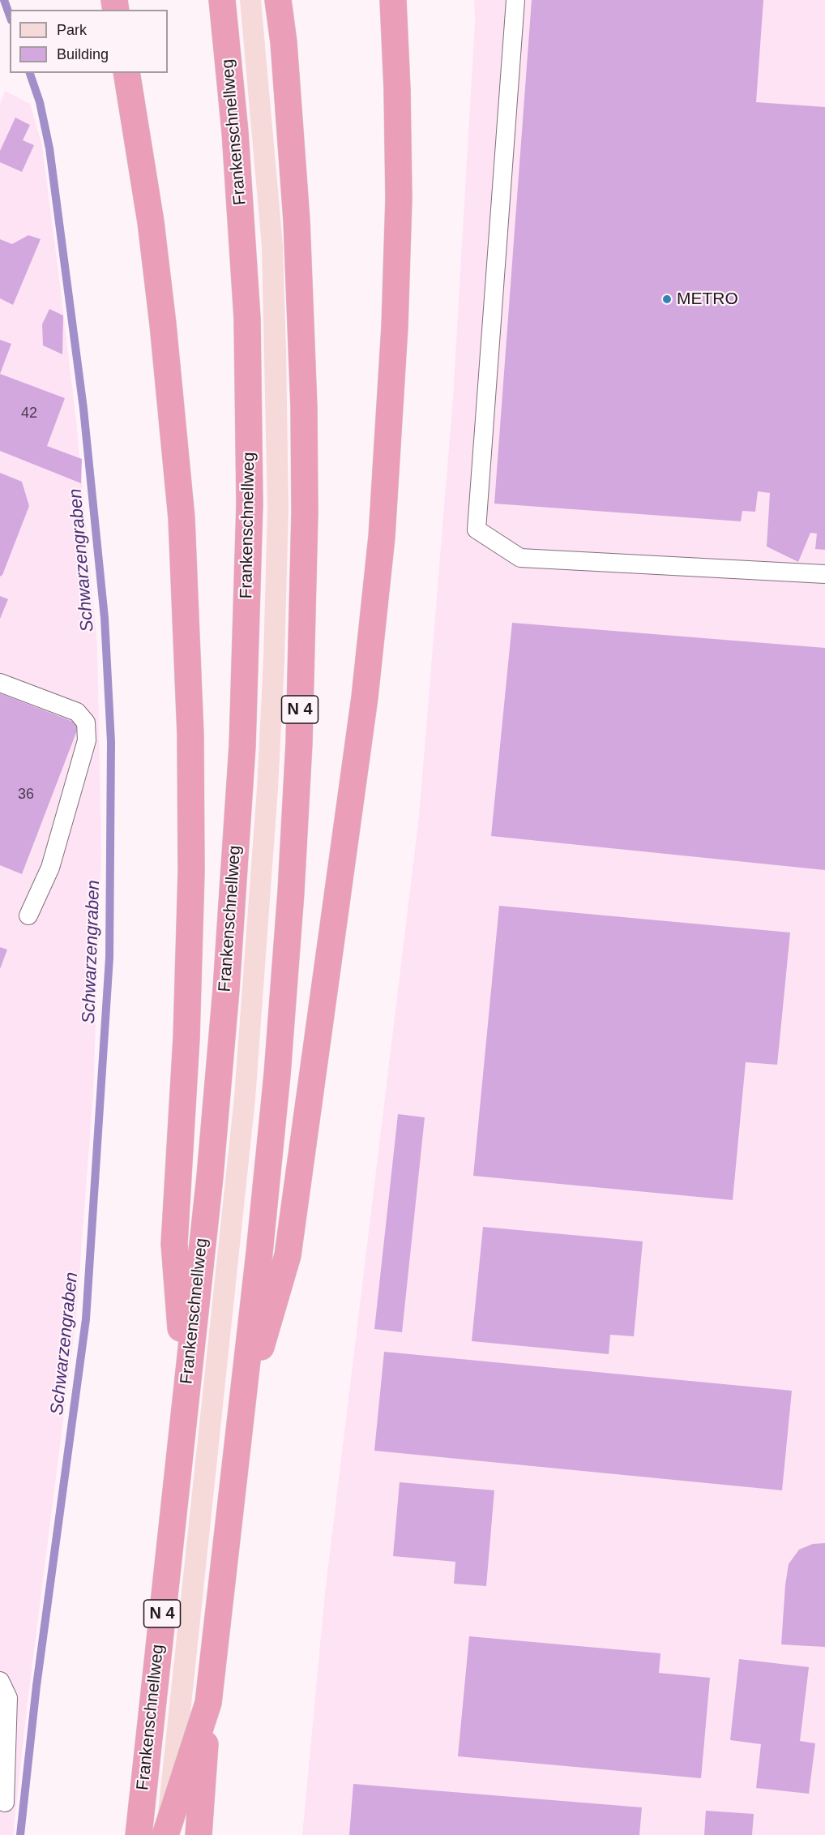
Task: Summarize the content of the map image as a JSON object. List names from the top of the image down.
{
  "streets": {
    "highway": ["Frankenschnellweg", "N 4"]
  },
  "water": ["Schwarzengraben"],
  "places": ["METRO"],
  "house_numbers": ["42", "36"],
  "legend": ["Park", "Building"]
}
